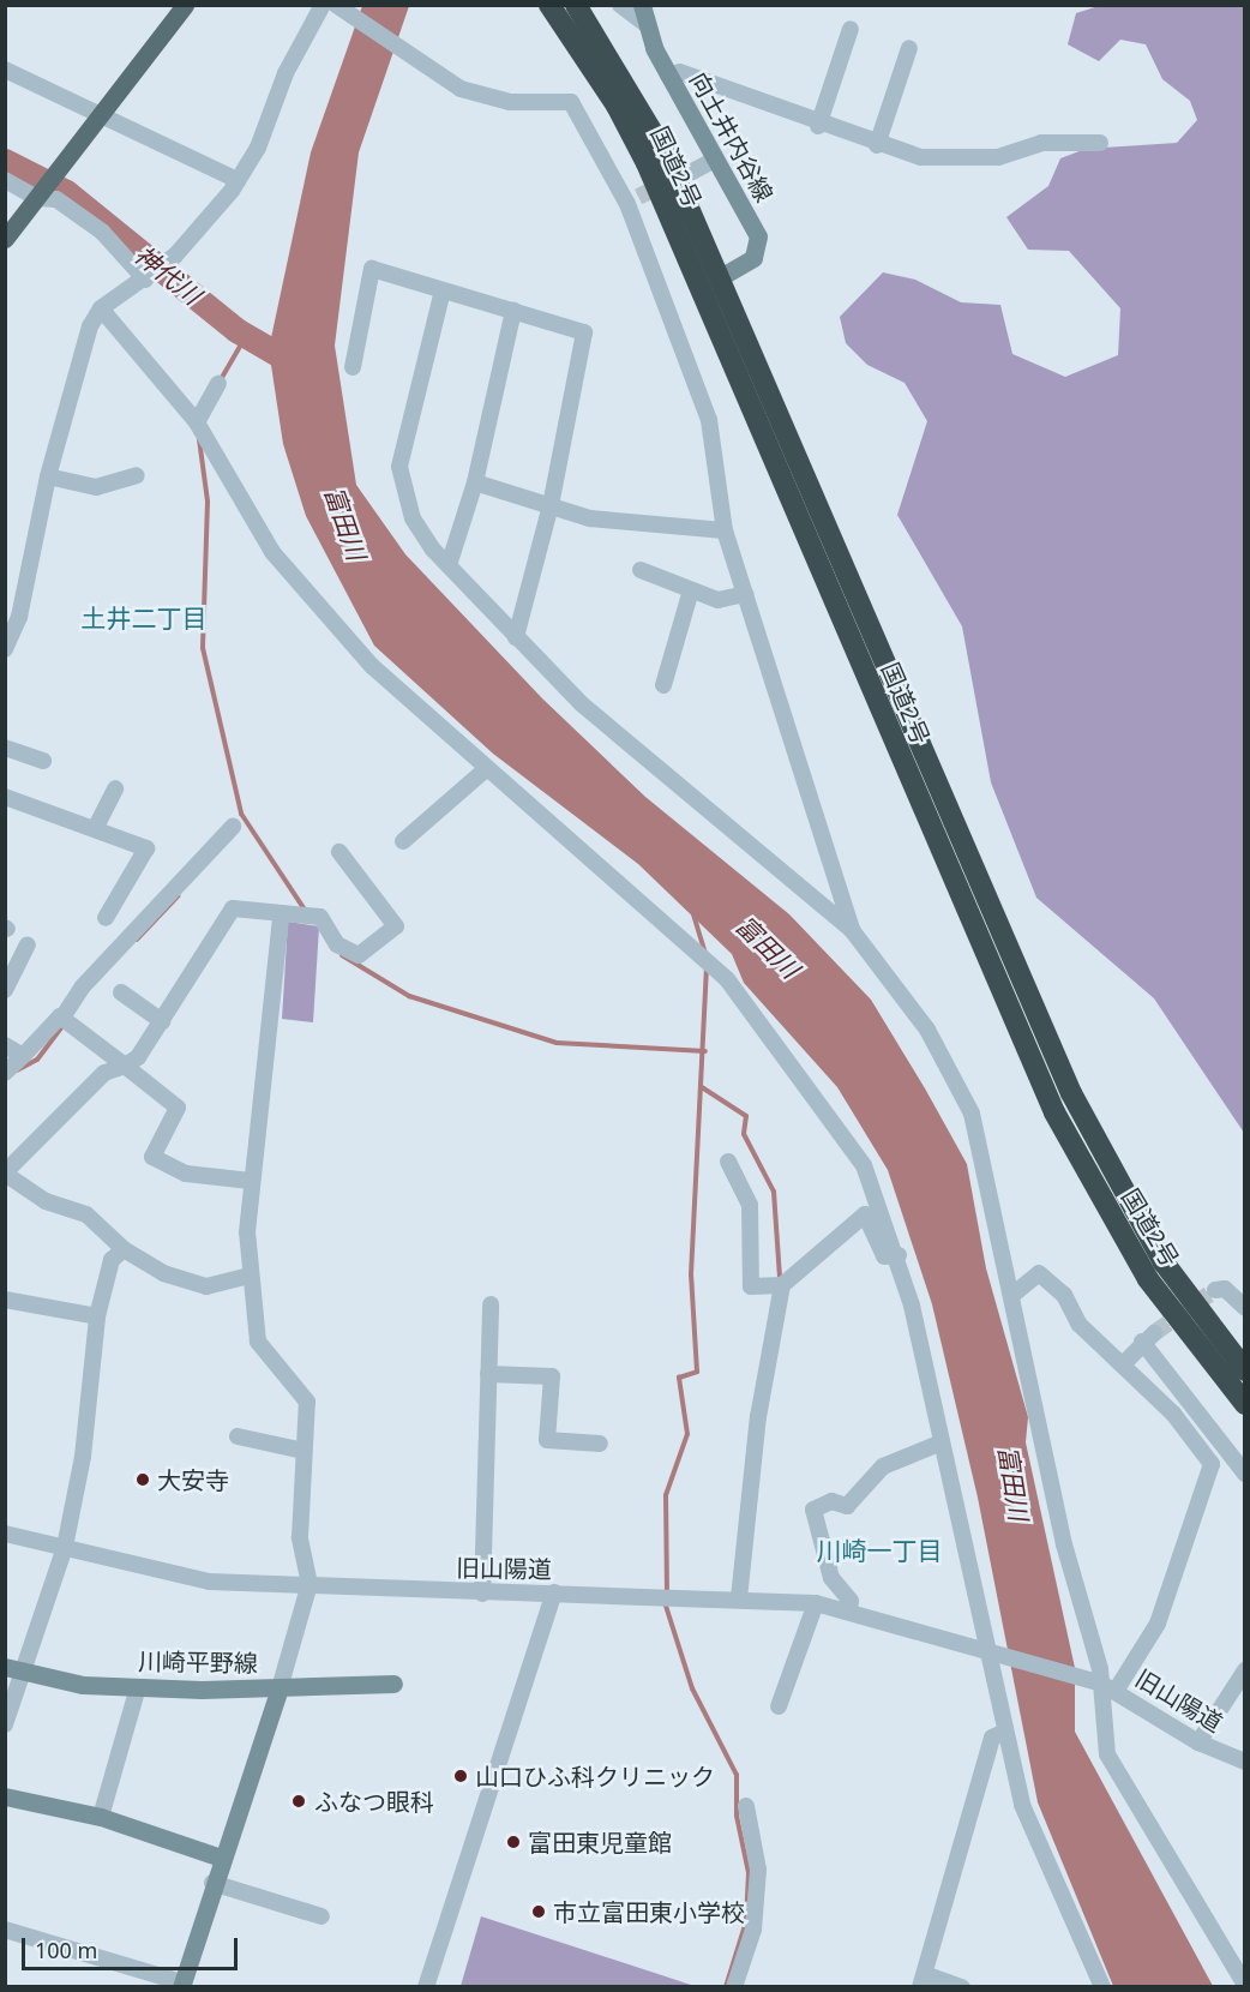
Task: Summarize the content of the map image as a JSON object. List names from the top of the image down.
{
  "streets": {
    "highway": ["国道2号"],
    "street": ["向土井内谷線", "旧山陽道", "川崎平野線"]
  },
  "crossings": [
    ["向土井内谷線", "国道2号"]
  ],
  "districts": ["土井二丁目", "川崎一丁目"],
  "water": ["神代川", "富田川"],
  "places": [
    "大安寺",
    "山口ひふ科クリニック",
    "ふなつ眼科",
    "富田東児童館",
    "市立富田東小学校"
  ],
  "scale_bar": "100 m"
}
